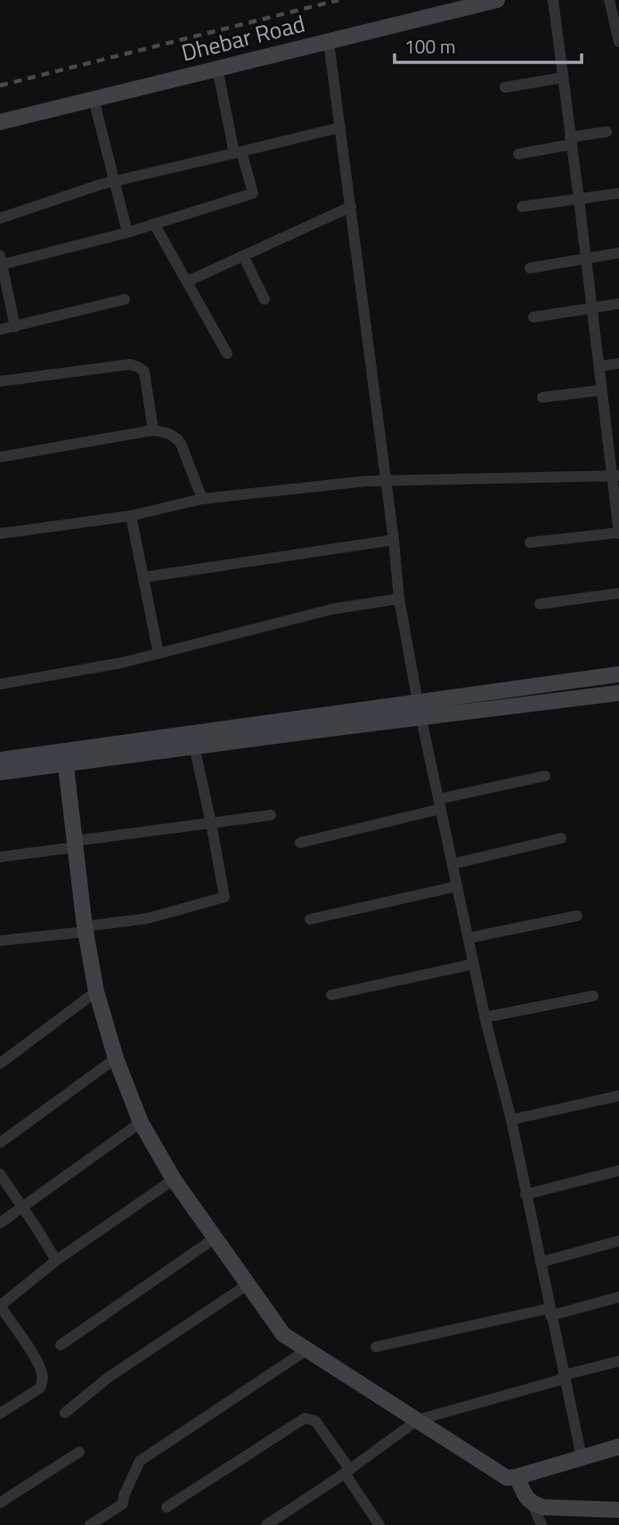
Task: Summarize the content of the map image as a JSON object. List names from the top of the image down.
{
  "streets": {
    "street": ["Dhebar Road"]
  },
  "scale_bar": "100 m"
}
